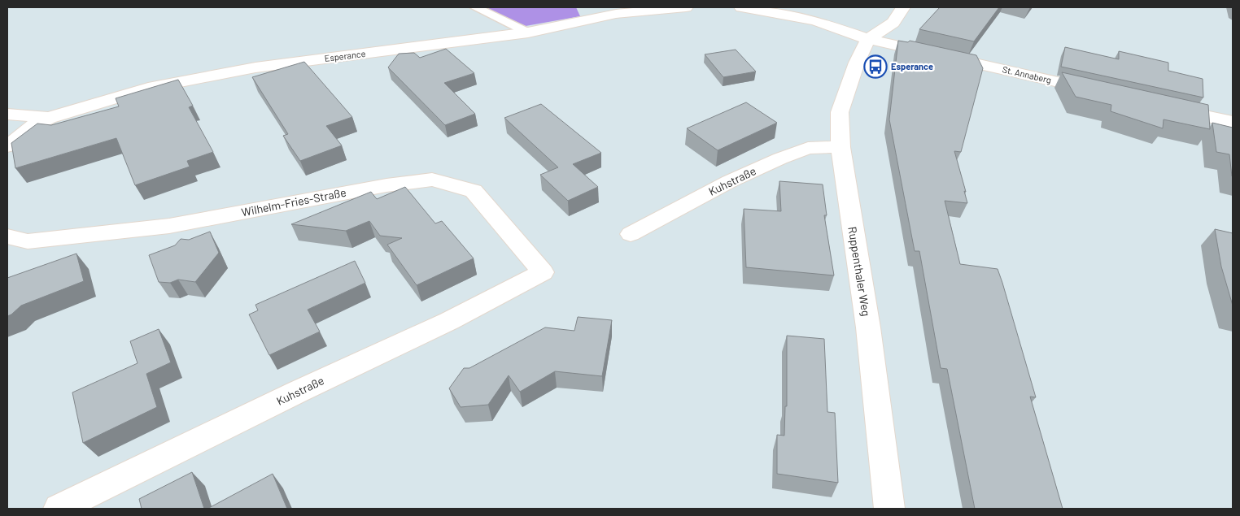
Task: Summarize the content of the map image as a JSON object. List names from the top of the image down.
{
  "streets": {
    "street": [
      "Esperance",
      "St. Annaberg",
      "Kuhstraße",
      "Wilhelm-Fries-Straße",
      "Ruppenthaler Weg"
    ]
  },
  "crossings": [
    ["St. Annaberg", "Ruppenthaler Weg"],
    ["Kuhstraße", "Wilhelm-Fries-Straße"],
    ["Kuhstraße", "Ruppenthaler Weg"]
  ],
  "places": {
    "bus stop": ["Esperance"]
  }
}
